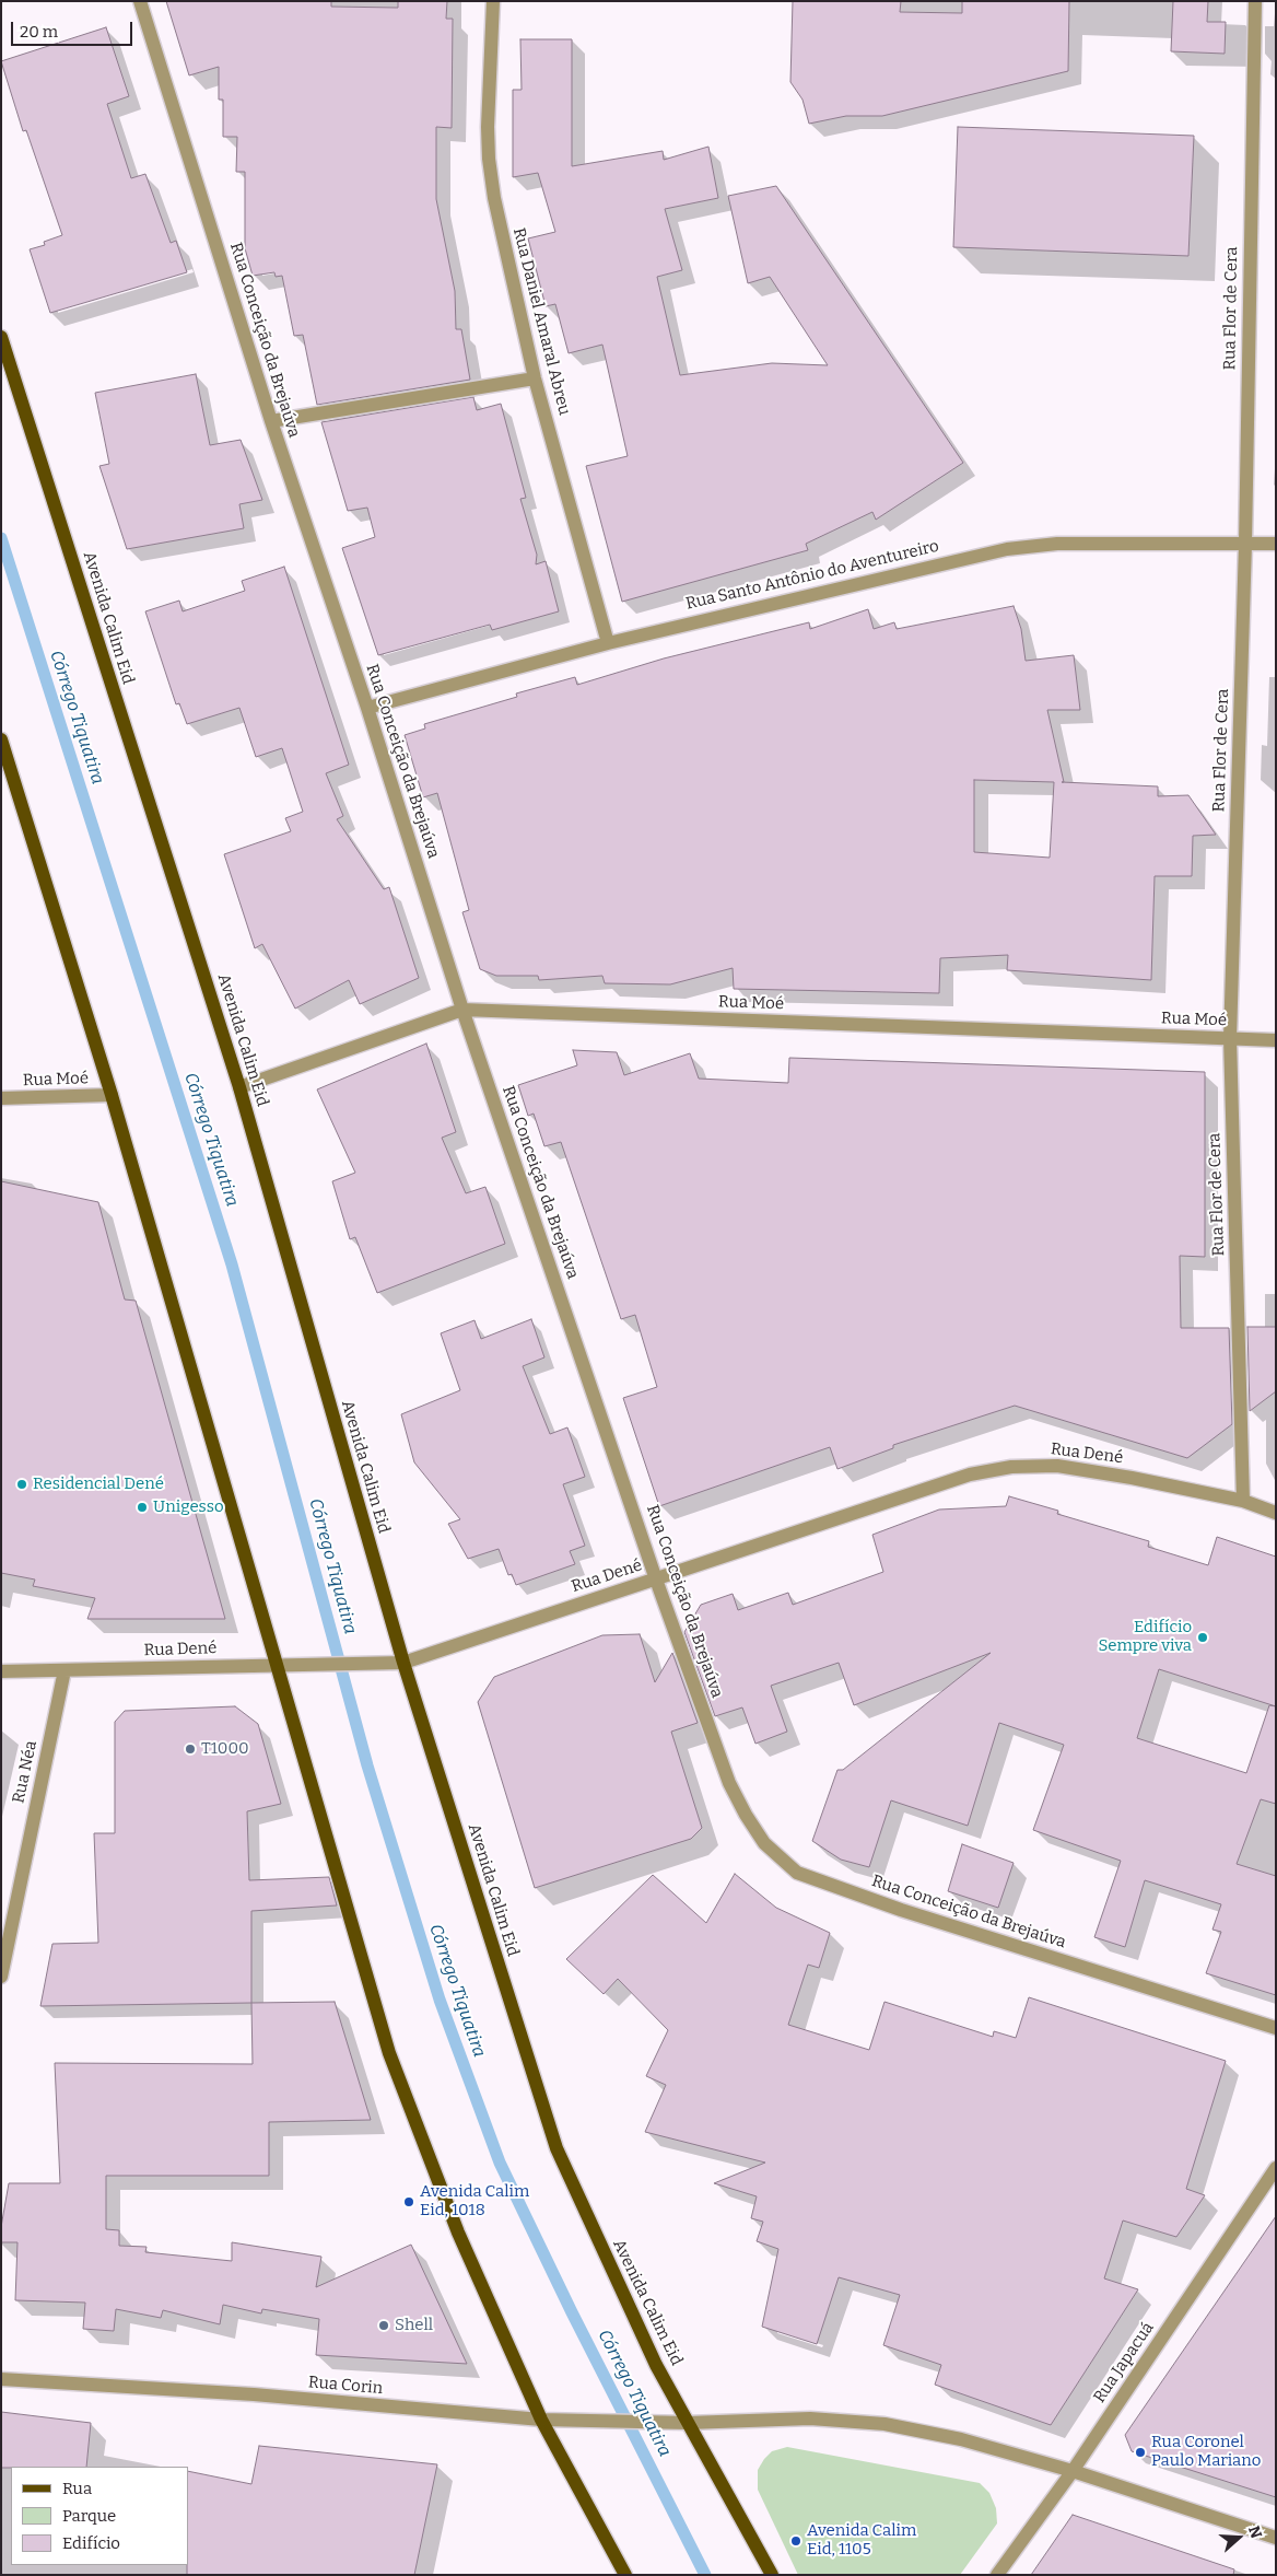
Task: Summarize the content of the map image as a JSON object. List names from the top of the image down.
{
  "streets": {
    "main road": ["Avenida Calim Eid"],
    "street": [
      "Rua Flor de Cera",
      "Rua Daniel Amaral Abreu",
      "Rua Conceição da Brejaúva",
      "Rua Santo Antônio do Aventureiro",
      "Rua Moé",
      "Rua Dené",
      "Rua Néa",
      "Rua Japacuá",
      "Rua Corin"
    ]
  },
  "crossings": [
    ["Rua Flor de Cera", "Rua Santo Antônio do Aventureiro"],
    ["Rua Flor de Cera", "Rua Moé"],
    ["Rua Flor de Cera", "Rua Dené"],
    ["Rua Daniel Amaral Abreu", "Rua Santo Antônio do Aventureiro"],
    ["Rua Conceição da Brejaúva", "Rua Santo Antônio do Aventureiro"],
    ["Rua Conceição da Brejaúva", "Rua Moé"],
    ["Rua Conceição da Brejaúva", "Rua Dené"],
    ["Avenida Calim Eid", "Rua Moé"],
    ["Avenida Calim Eid", "Rua Dené"],
    ["Avenida Calim Eid", "Rua Corin"],
    ["Rua Dené", "Rua Néa"]
  ],
  "water": ["Córrego Tiquatira"],
  "places": [
    "Residencial Dené",
    "Unigesso",
    "Edifício Sempre viva",
    "T1000",
    "Avenida Calim Eid, 1018",
    "Shell",
    "Rua Coronel Paulo Mariano",
    "Avenida Calim Eid, 1105"
  ],
  "legend": ["Rua", "Parque", "Edifício"],
  "scale_bar": "20 m",
  "north": "right"
}
